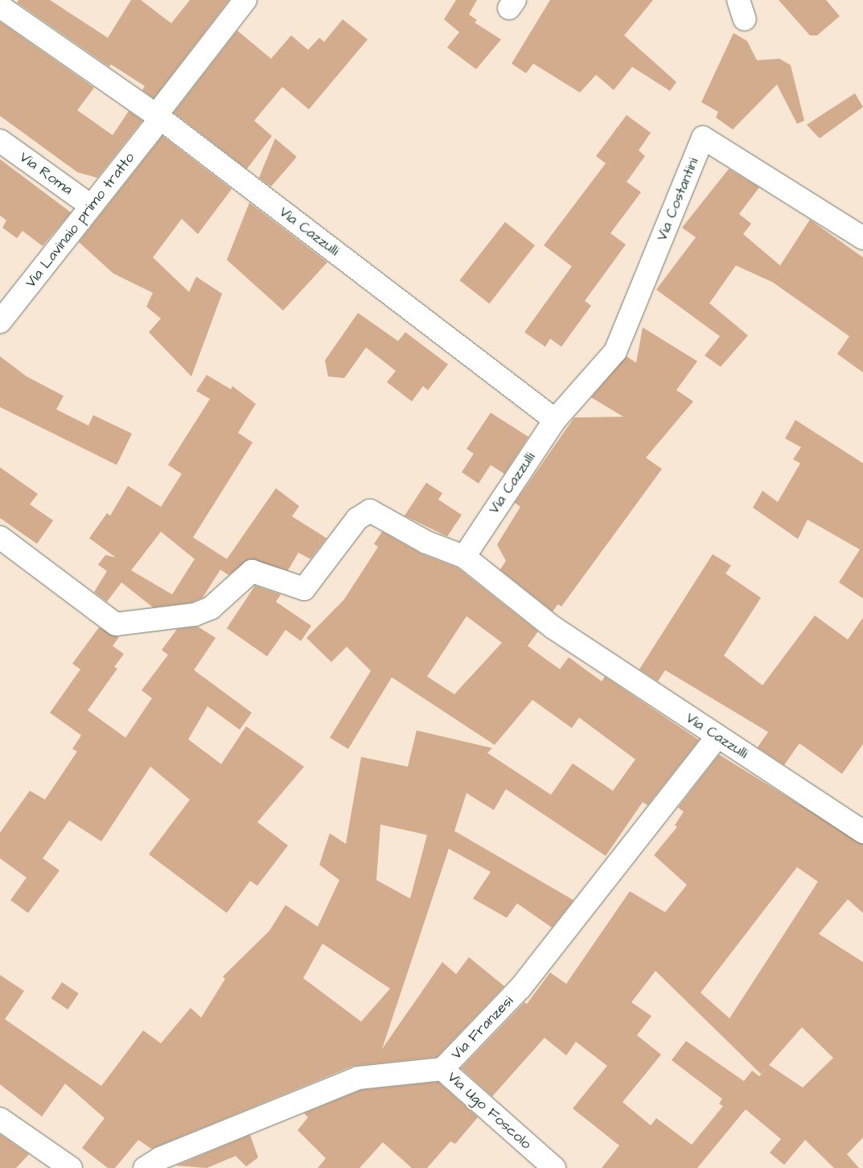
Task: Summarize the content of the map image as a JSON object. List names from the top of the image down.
{
  "streets": {
    "street": [
      "Via Roma",
      "Via Costantini",
      "Via Lavinaio primo tratto",
      "Via Cazzulli",
      "Via Franzesi",
      "Via Ugo Foscolo"
    ]
  },
  "crossings": [
    ["Via Roma", "Via Lavinaio primo tratto"],
    ["Via Costantini", "Via Cazzulli"],
    ["Via Lavinaio primo tratto", "Via Cazzulli"],
    ["Via Cazzulli", "Via Franzesi"],
    ["Via Franzesi", "Via Ugo Foscolo"]
  ]
}
